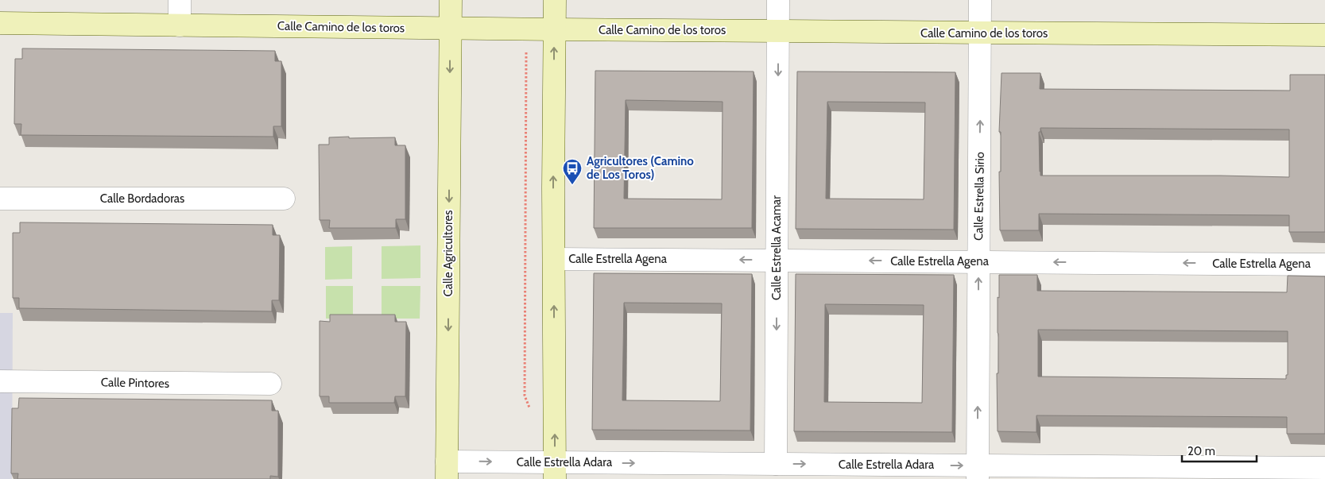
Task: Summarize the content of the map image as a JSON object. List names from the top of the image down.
{
  "streets": {
    "street": [
      "Calle Camino de los toros",
      "Calle Estrella Sirio",
      "Calle Bordadoras",
      "Calle Estrella Acamar",
      "Calle Agricultores",
      "Calle Estrella Agena",
      "Calle Pintores",
      "Calle Estrella Adara"
    ]
  },
  "crossings": [
    ["Calle Camino de los toros", "Calle Estrella Sirio"],
    ["Calle Camino de los toros", "Calle Estrella Acamar"],
    ["Calle Camino de los toros", "Calle Agricultores"],
    ["Calle Estrella Sirio", "Calle Estrella Agena"],
    ["Calle Estrella Sirio", "Calle Estrella Adara"],
    ["Calle Estrella Acamar", "Calle Estrella Agena"],
    ["Calle Estrella Acamar", "Calle Estrella Adara"],
    ["Calle Agricultores", "Calle Estrella Adara"]
  ],
  "one_way": [
    "Calle Estrella Sirio",
    "Calle Estrella Acamar",
    "Calle Estrella Agena",
    "Calle Estrella Adara"
  ],
  "places": {
    "bus stop": ["Agricultores (Camino de Los Toros)"]
  },
  "scale_bar": "20 m"
}
